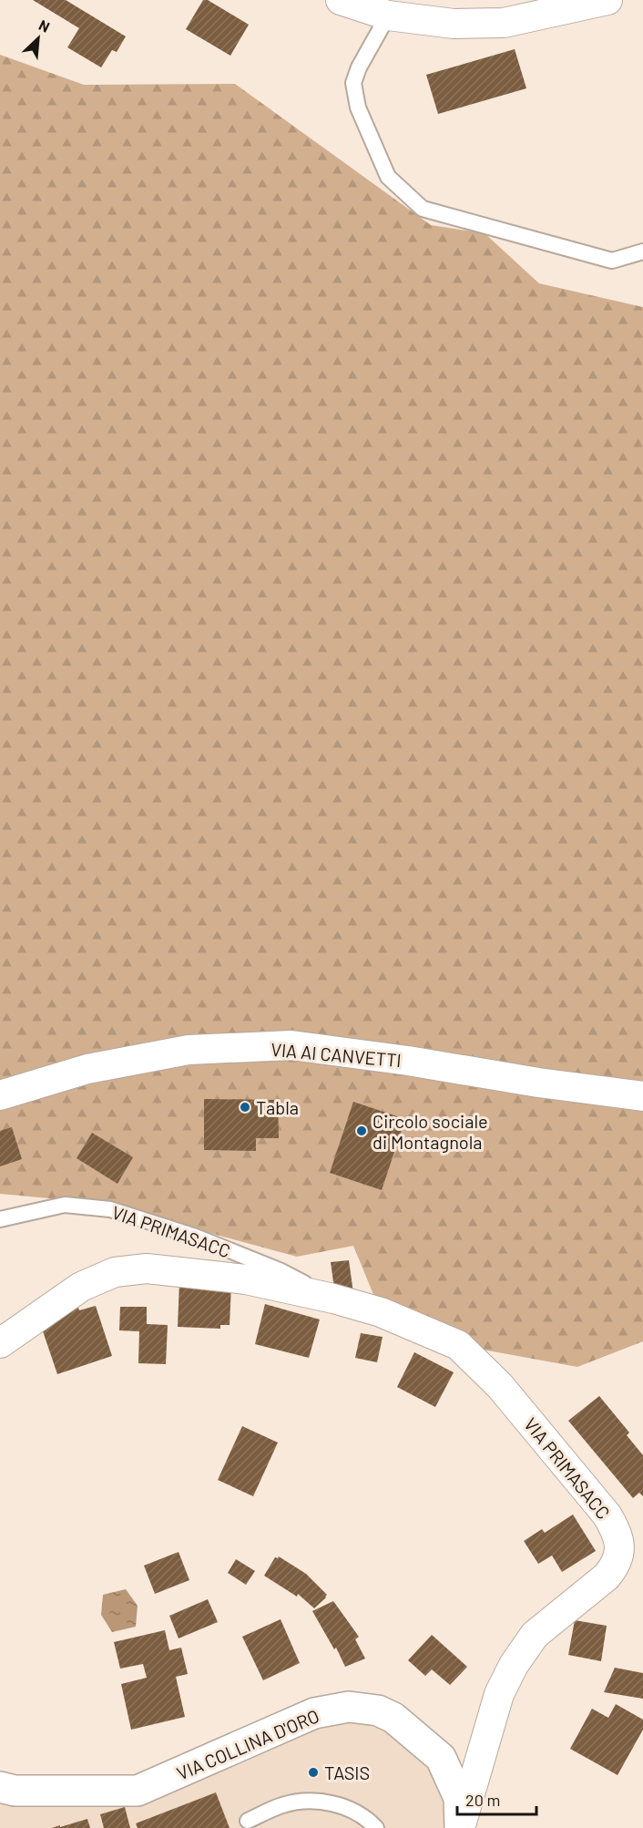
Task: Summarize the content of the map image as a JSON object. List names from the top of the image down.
{
  "streets": {
    "street": ["VIA AI CANVETTI", "VIA PRIMASACC", "VIA COLLINA D'ORO"]
  },
  "crossings": [
    ["VIA PRIMASACC", "VIA COLLINA D'ORO"]
  ],
  "places": ["Tabla", "Circolo sociale di Montagnola", "TASIS"],
  "scale_bar": "20 m",
  "north": "top right"
}
